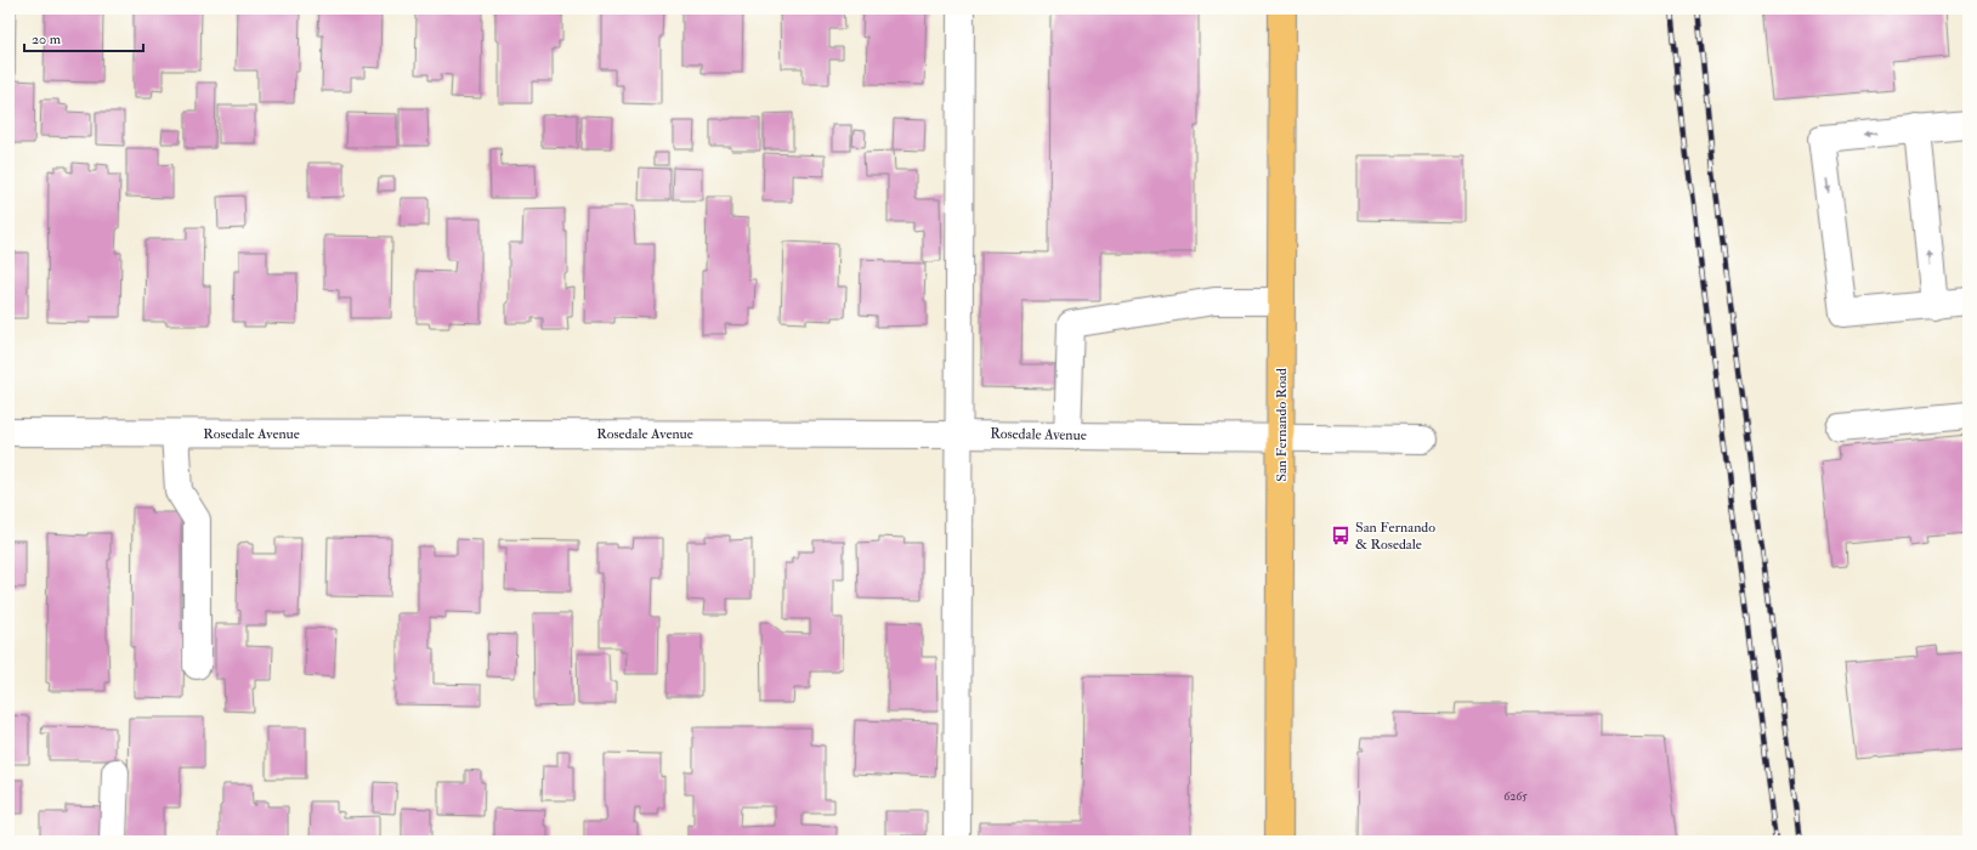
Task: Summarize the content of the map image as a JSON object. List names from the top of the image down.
{
  "streets": {
    "main road": ["San Fernando Road"],
    "street": ["Rosedale Avenue"]
  },
  "crossings": [
    ["San Fernando Road", "Rosedale Avenue"]
  ],
  "places": {
    "bus stop": ["San Fernando & Rosedale"]
  },
  "house_numbers": ["6265"],
  "scale_bar": "20 m"
}
